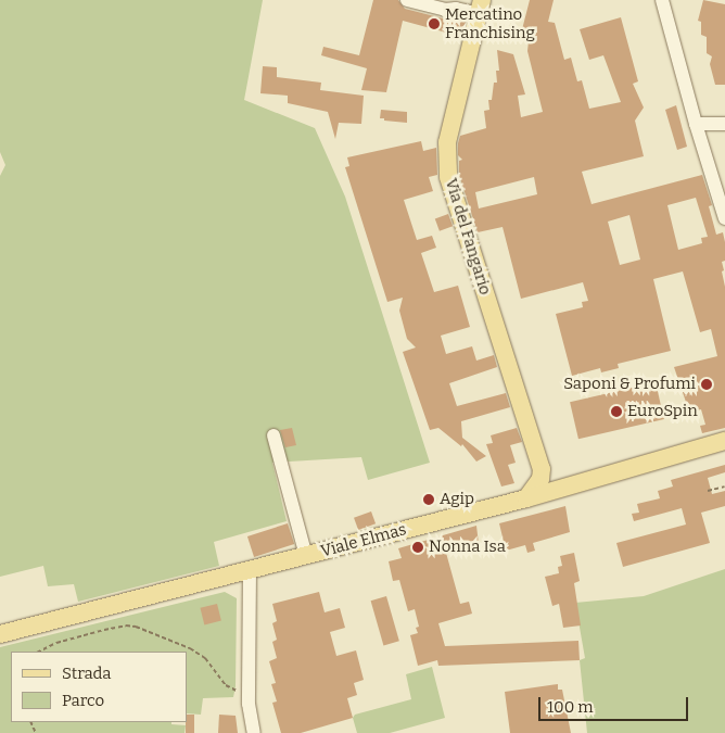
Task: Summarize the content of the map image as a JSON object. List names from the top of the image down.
{
  "streets": {
    "main road": ["Via del Fangario", "Viale Elmas"]
  },
  "places": [
    "Mercatino Franchising",
    "Saponi & Profumi",
    "EuroSpin",
    "Agip",
    "Nonna Isa"
  ],
  "legend": ["Strada", "Parco"],
  "scale_bar": "100 m"
}
